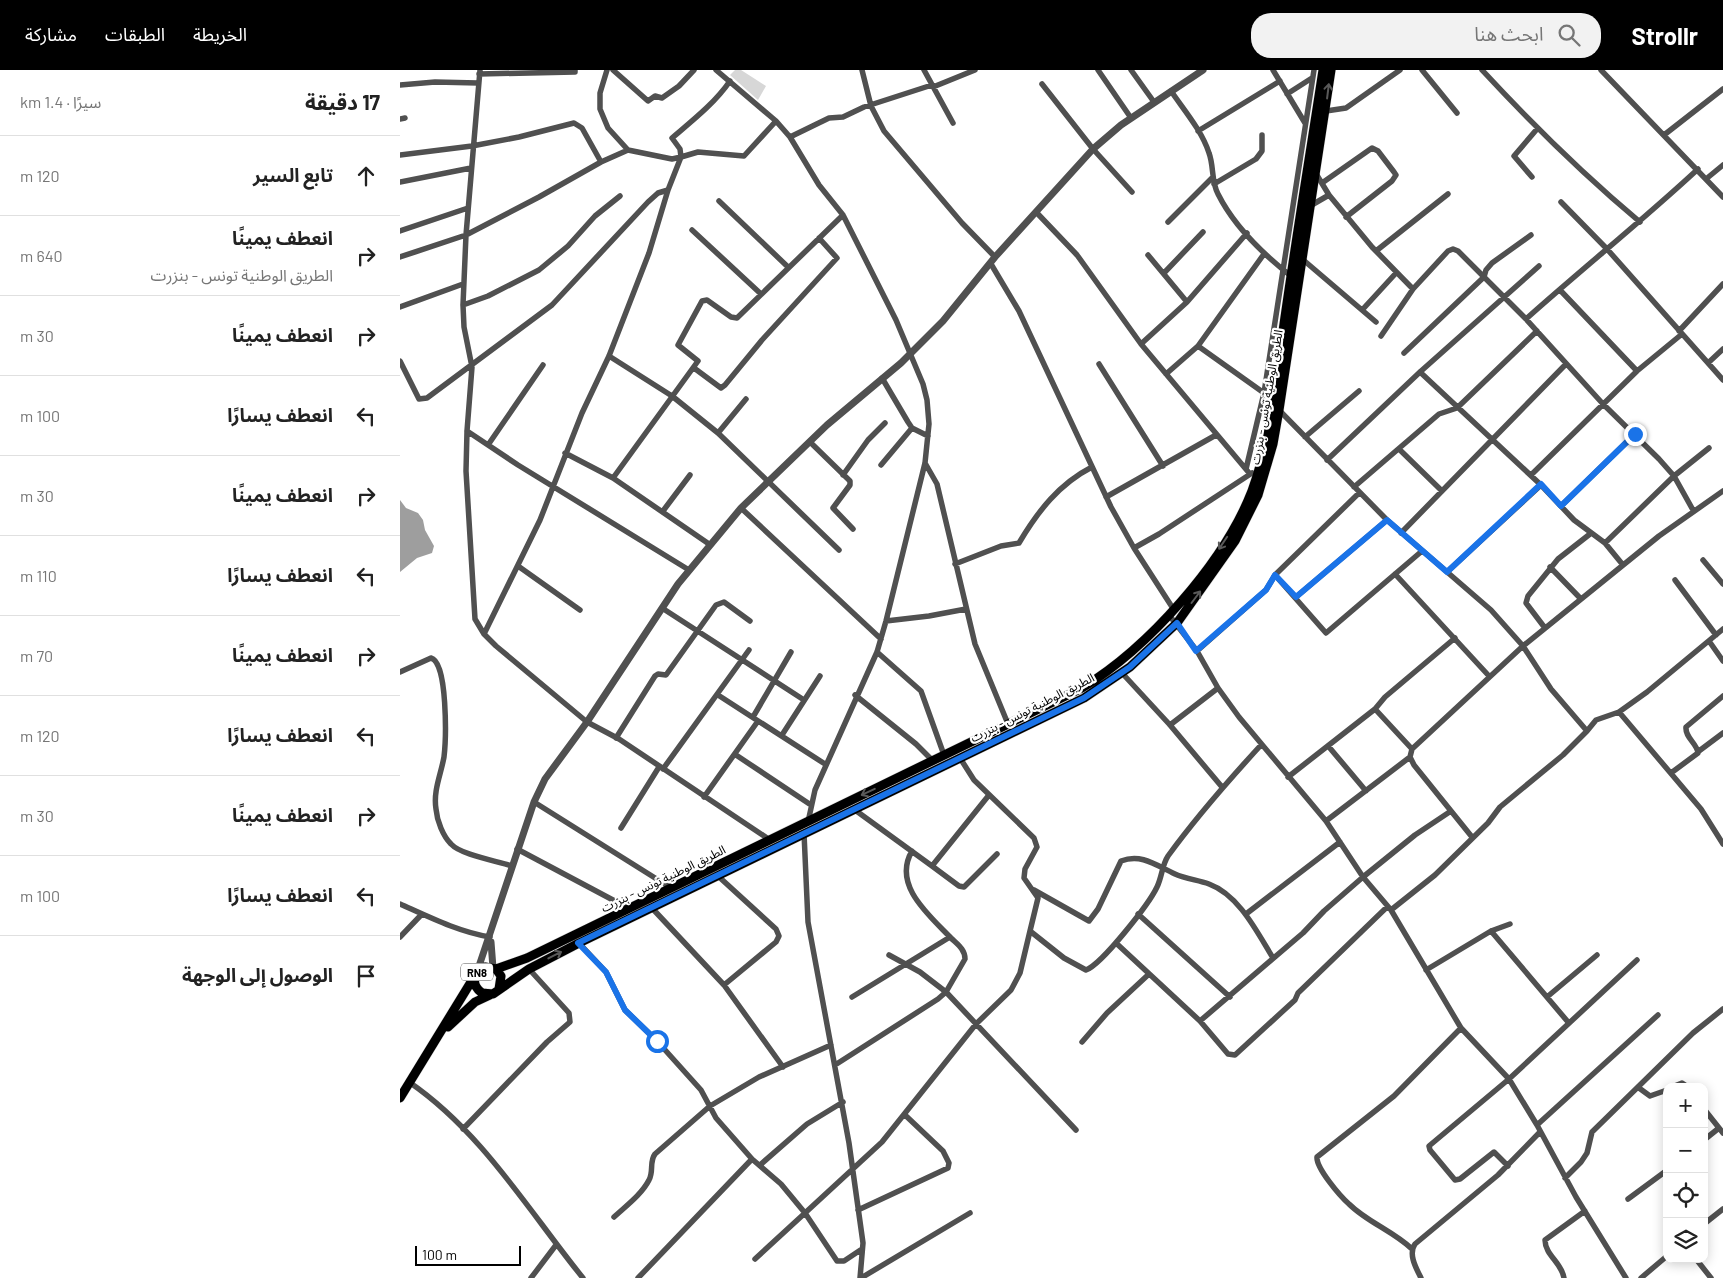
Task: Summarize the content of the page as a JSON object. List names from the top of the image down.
{
  "streets": {
    "main road": ["الطريق الوطنية تونس - بنزرت", "RN8"]
  },
  "crossings": [
    ["الطريق الوطنية تونس - بنزرت", "RN8"]
  ],
  "scale_bar": "100 m",
  "page": {
    "header": "Strollr",
    "search": "ابحث هنا",
    "nav": ["الخريطة", "الطبقات", "مشاركة"],
    "heading": ["17 دقيقة", "سيرًا · 1.4 km"],
    "list": [
      ["تابع السير", "120 m"],
      ["انعطف يمينًا", "الطريق الوطنية تونس - بنزرت", "640 m"],
      ["انعطف يمينًا", "30 m"],
      ["انعطف يسارًا", "100 m"],
      ["انعطف يمينًا", "30 m"],
      ["انعطف يسارًا", "110 m"],
      ["انعطف يمينًا", "70 m"],
      ["انعطف يسارًا", "120 m"],
      ["انعطف يمينًا", "30 m"],
      ["انعطف يسارًا", "100 m"],
      "الوصول إلى الوجهة"
    ],
    "map_buttons": ["+", "−"],
    "scale": "100 m"
  }
}
